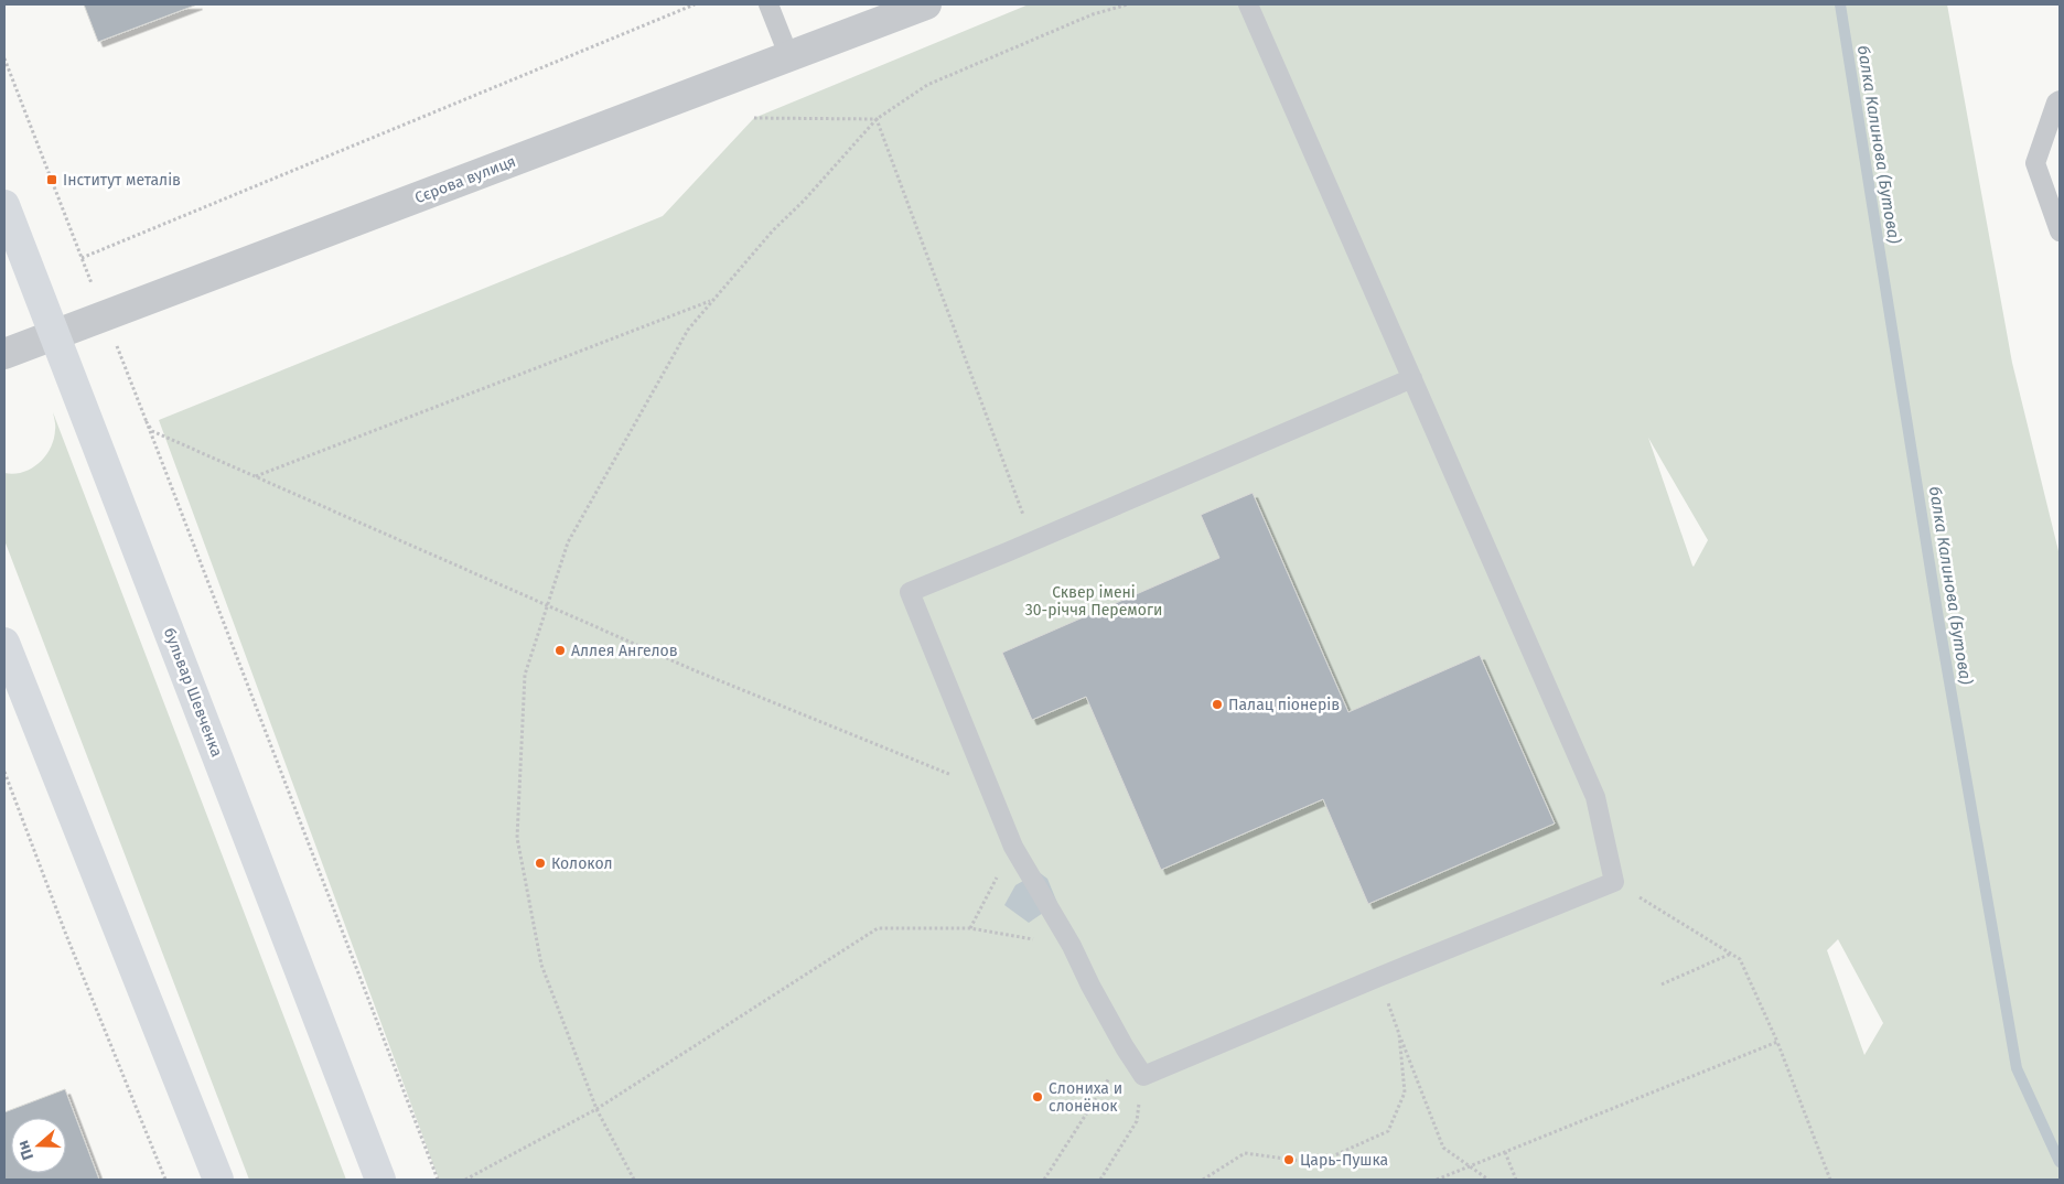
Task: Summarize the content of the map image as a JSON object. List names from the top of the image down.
{
  "streets": {
    "main road": ["бульвар Шевченка"],
    "street": ["Сєрова вулиця"]
  },
  "crossings": [
    ["Сєрова вулиця", "бульвар Шевченка"]
  ],
  "water": ["балка Калинова (Бутова)"],
  "parks": ["Сквер імені 30-річчя Перемоги"],
  "places": {
    "transit": ["Інститут металів"],
    "other": [
      "Аллея Ангелов",
      "Палац піонерів",
      "Колокол",
      "Слониха и слонёнок",
      "Царь-Пушка"
    ]
  },
  "north": "left"
}
